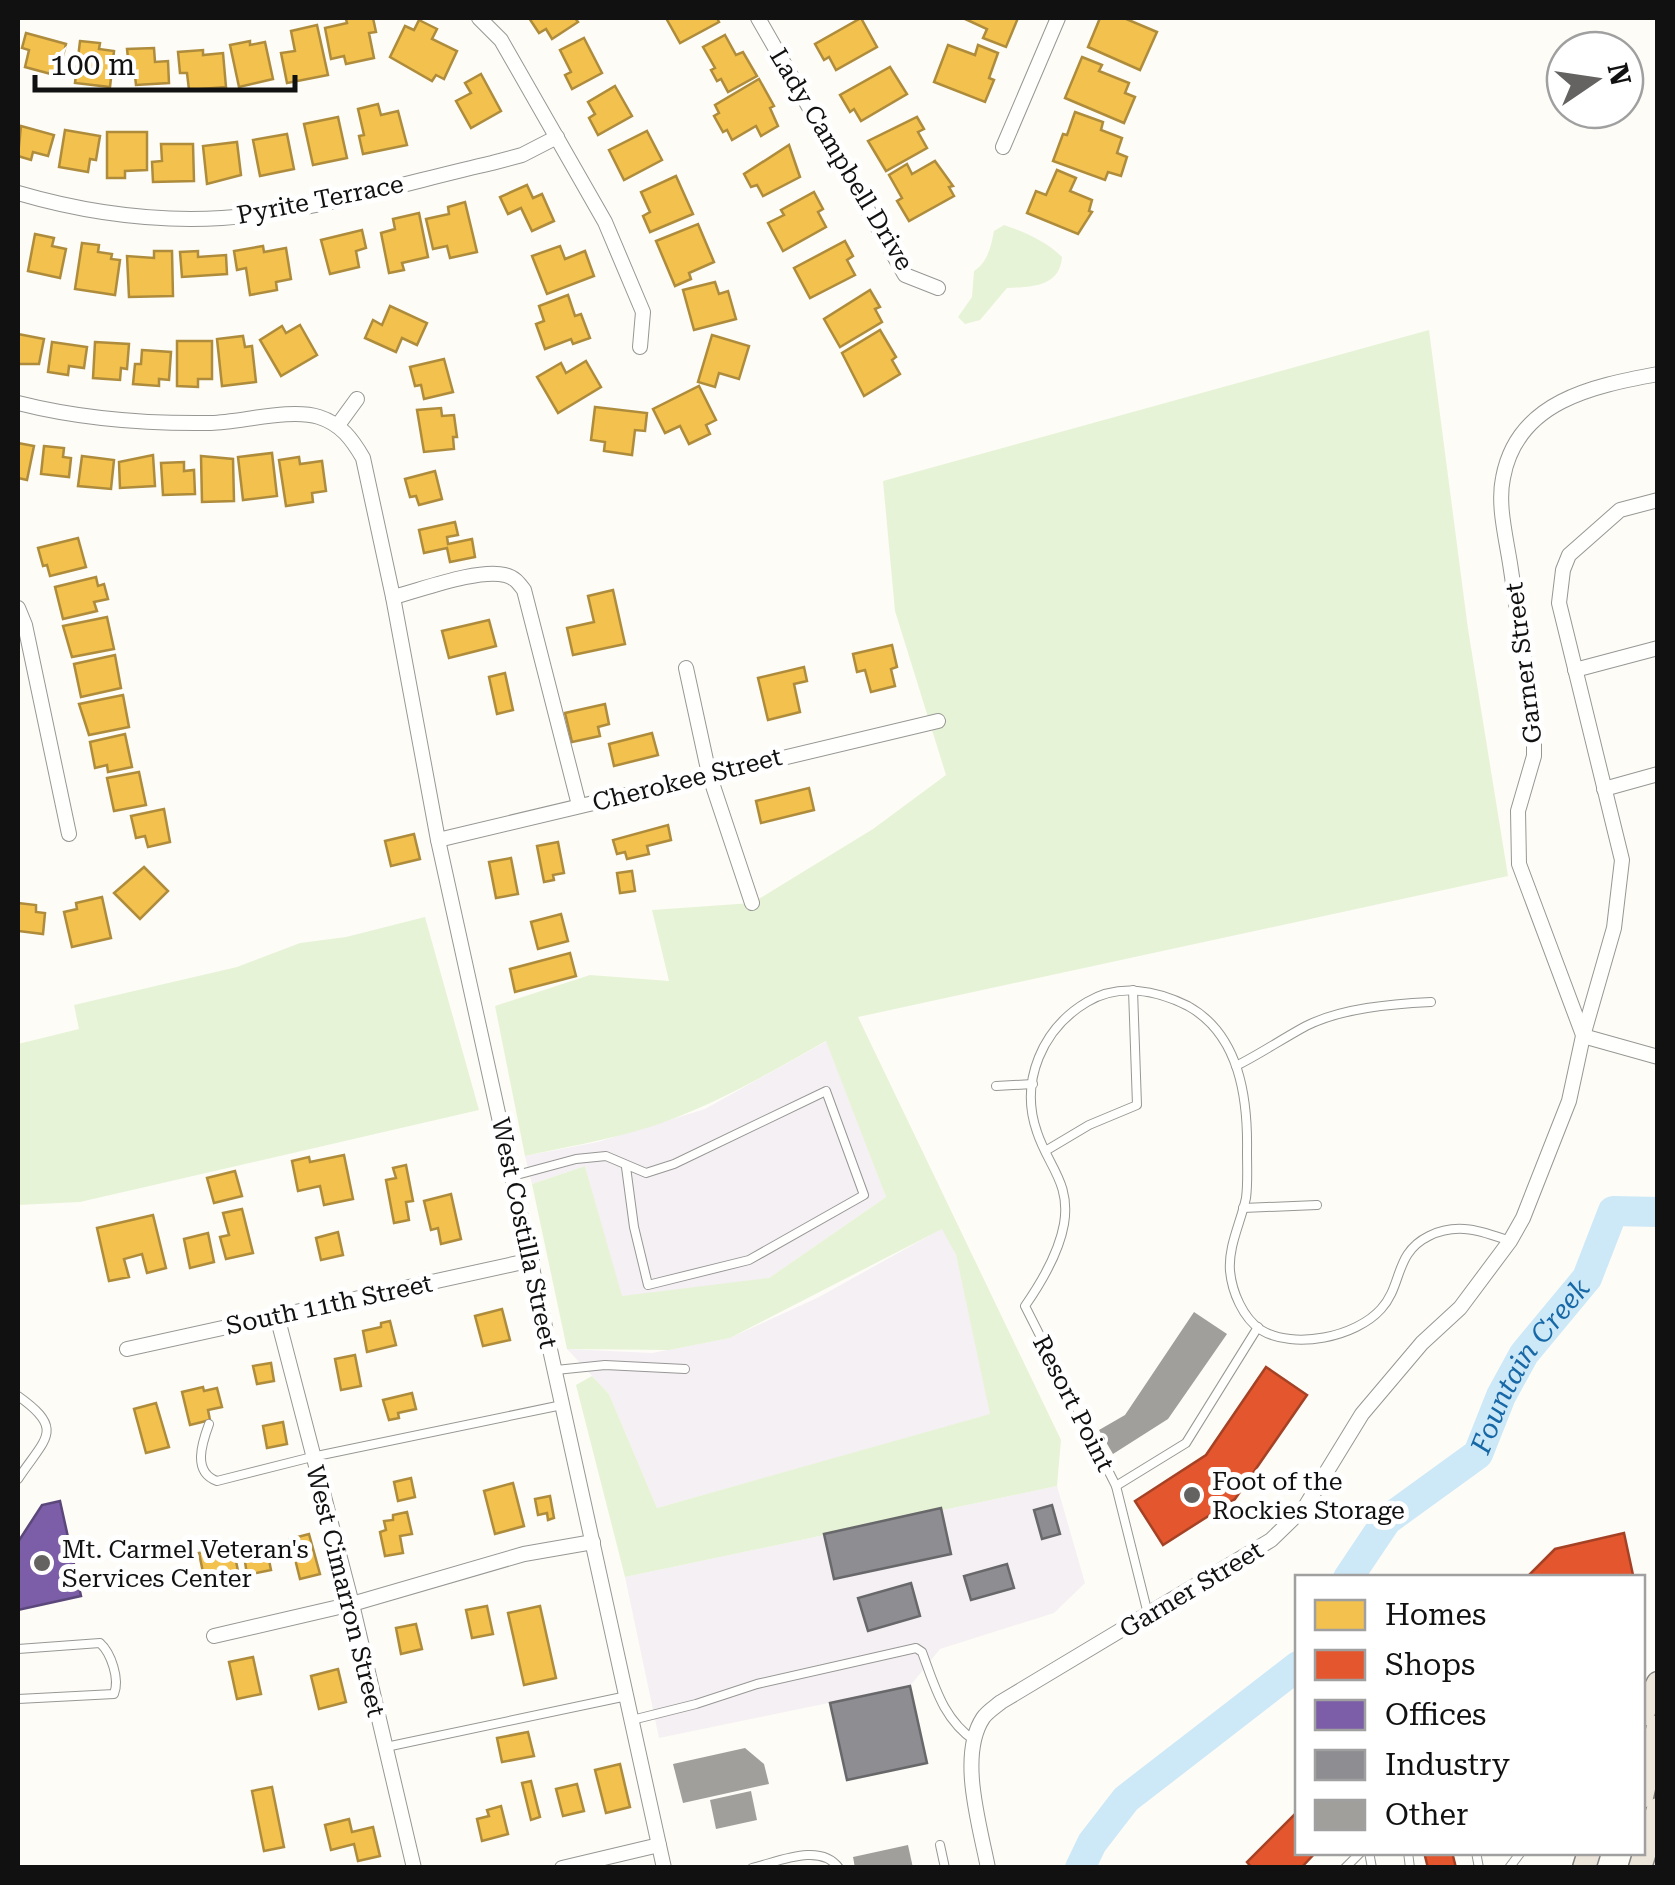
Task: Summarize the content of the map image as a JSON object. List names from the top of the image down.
{
  "streets": {
    "street": [
      "Lady Campbell Drive",
      "Pyrite Terrace",
      "Garner Street",
      "Cherokee Street",
      "West Costilla Street",
      "South 11th Street",
      "West Cimarron Street"
    ],
    "lane": ["Resort Point"]
  },
  "crossings": [
    ["Garner Street", "Resort Point"],
    ["Cherokee Street", "West Costilla Street"],
    ["West Costilla Street", "South 11th Street"],
    ["South 11th Street", "West Cimarron Street"]
  ],
  "water": ["Fountain Creek"],
  "places": ["Foot of the Rockies Storage", "Mt. Carmel Veteran's Services Center"],
  "legend": [
    "Homes",
    "Shops",
    "Offices",
    "Industry",
    "Other"
  ],
  "scale_bar": "100 m",
  "north": "right"
}
